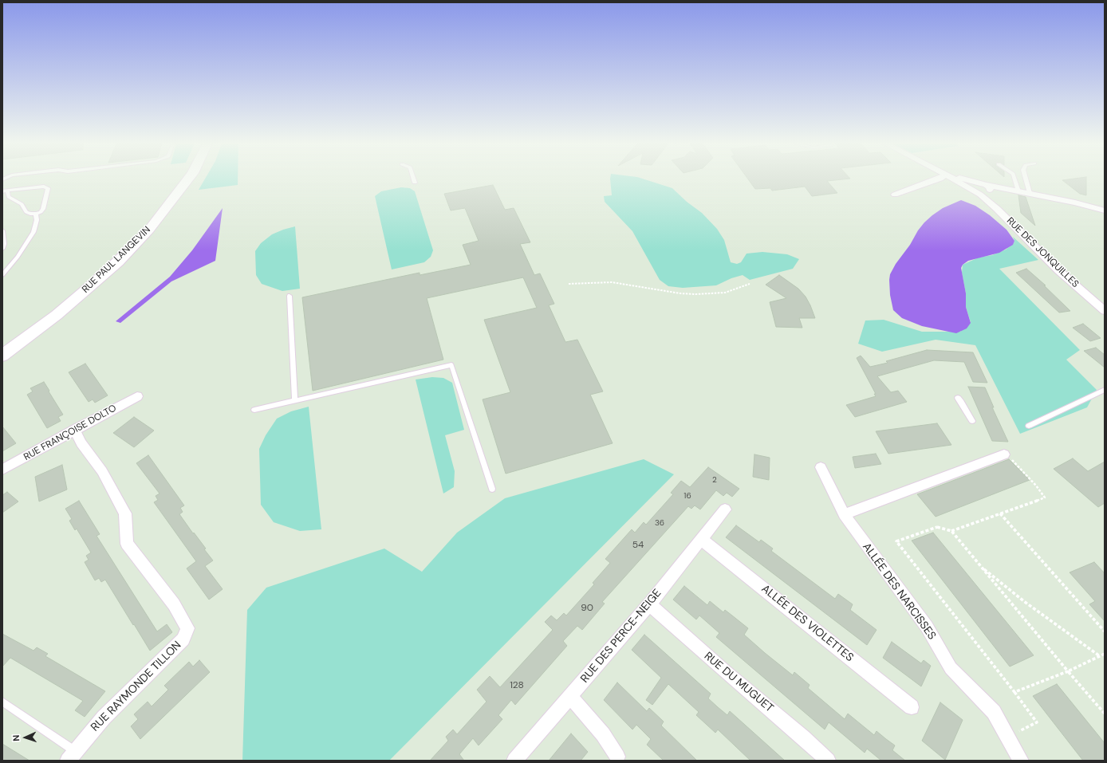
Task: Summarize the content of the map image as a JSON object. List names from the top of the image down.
{
  "streets": {
    "main road": ["RUE PAUL LANGEVIN"],
    "street": [
      "RUE DES JONQUILLES",
      "RUE FRANÇOISE DOLTO",
      "ALLÉE DES NARCISSES",
      "ALLÉE DES VIOLETTES",
      "RUE DES PERCE-NEIGE",
      "RUE DU MUGUET",
      "RUE RAYMONDE TILLON"
    ]
  },
  "crossings": [
    ["RUE FRANÇOISE DOLTO", "RUE RAYMONDE TILLON"],
    ["ALLÉE DES VIOLETTES", "RUE DES PERCE-NEIGE"],
    ["RUE DES PERCE-NEIGE", "RUE DU MUGUET"]
  ],
  "house_numbers": [
    "2",
    "16",
    "36",
    "54",
    "90",
    "128"
  ],
  "north": "left"
}
